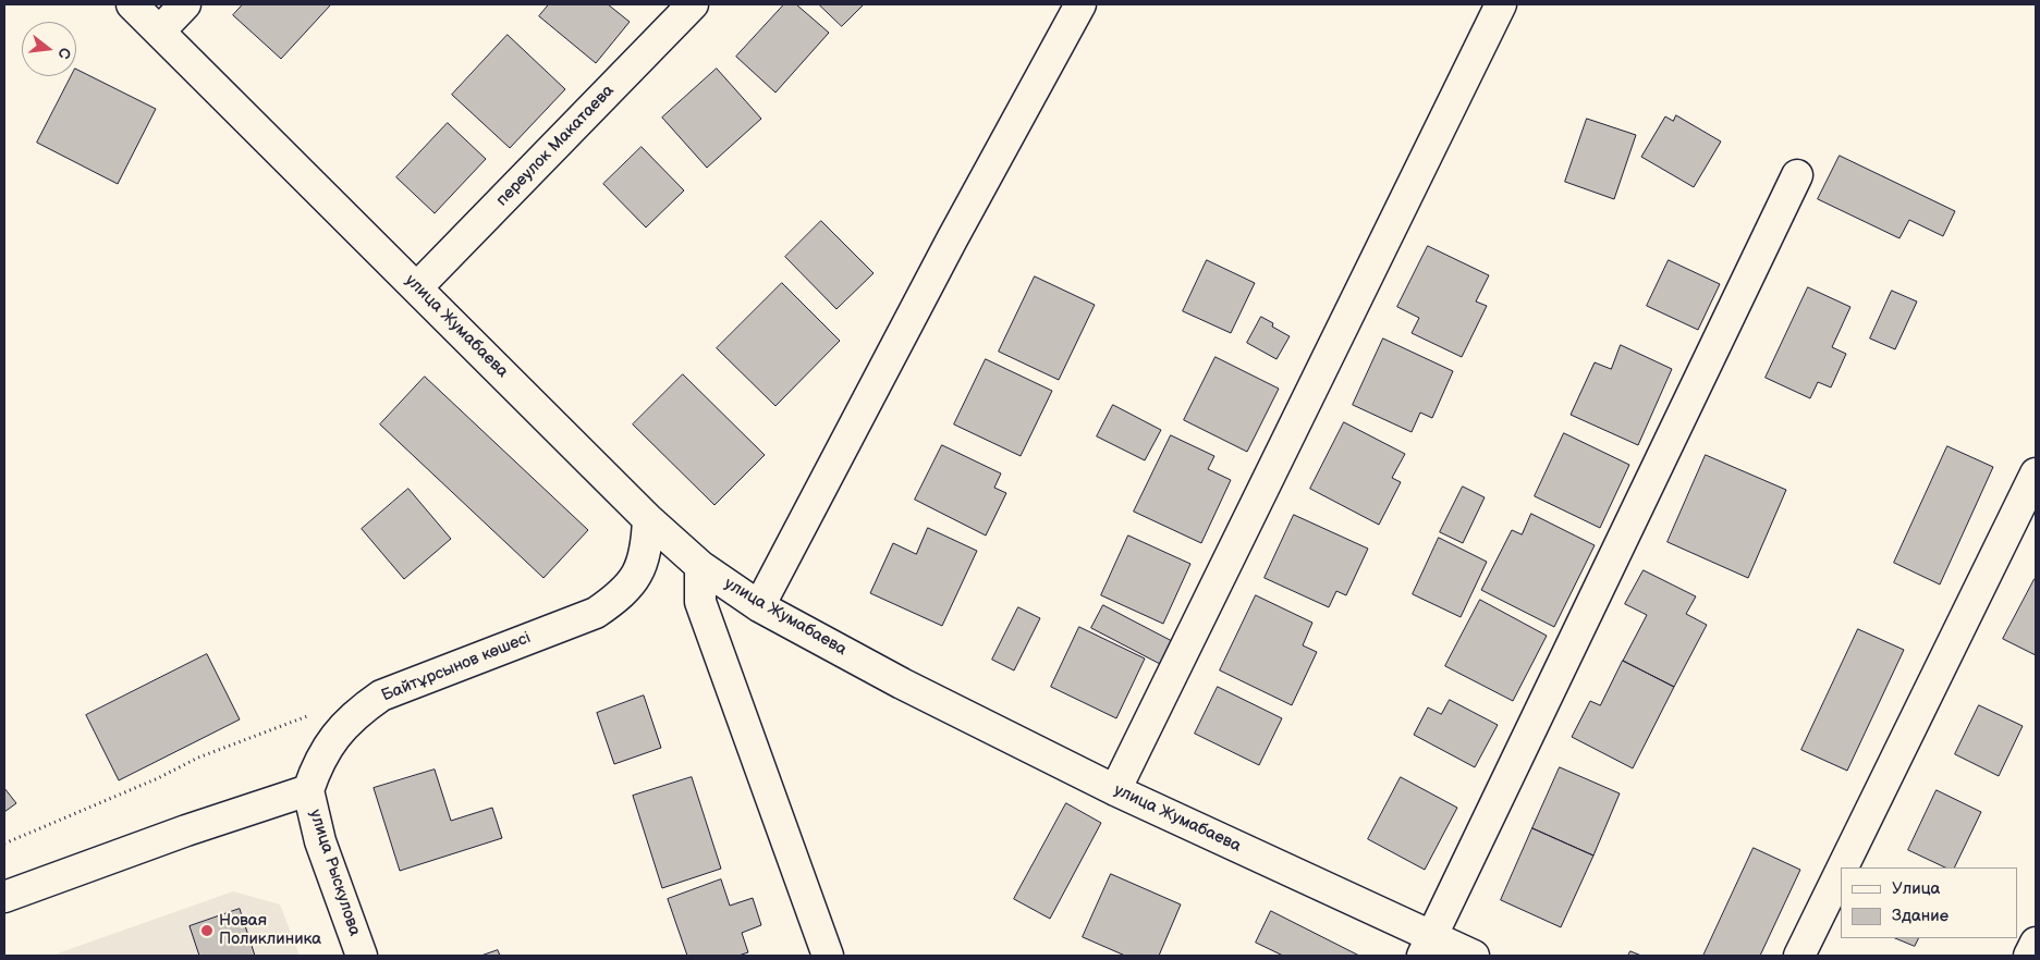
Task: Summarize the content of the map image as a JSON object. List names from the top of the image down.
{
  "streets": {
    "street": [
      "переулок Макатаева",
      "улица Жумабаева",
      "Байтұрсынов көшесі",
      "улица Рыскулова"
    ]
  },
  "crossings": [
    ["переулок Макатаева", "улица Жумабаева"],
    ["улица Жумабаева", "Байтұрсынов көшесі"],
    ["Байтұрсынов көшесі", "улица Рыскулова"]
  ],
  "places": ["Новая Поликлиника"],
  "legend": ["Улица", "Здание"],
  "north": "right"
}
